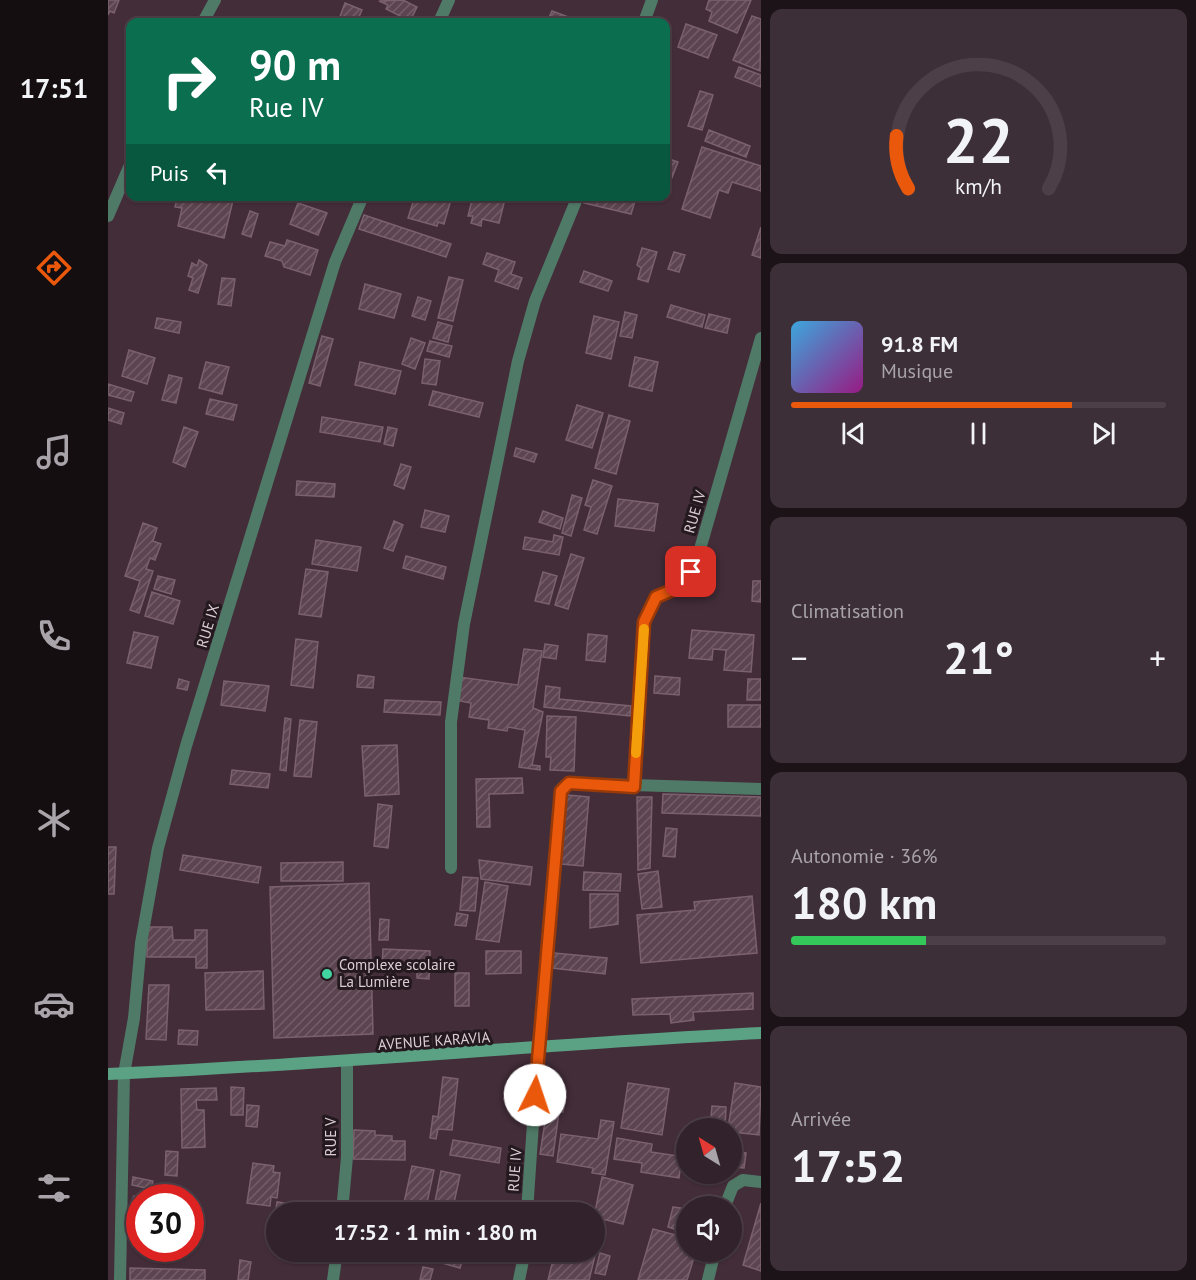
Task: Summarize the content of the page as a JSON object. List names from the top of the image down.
{
  "streets": {
    "street": [
      "RUE IV",
      "RUE IX",
      "AVENUE KARAVIA",
      "RUE V"
    ]
  },
  "crossings": [
    ["RUE IV", "AVENUE KARAVIA"],
    ["RUE IX", "AVENUE KARAVIA"],
    ["AVENUE KARAVIA", "RUE V"]
  ],
  "places": ["Complexe scolaire La Lumière"],
  "north": "top left",
  "page": {
    "tabs": "17:51",
    "turn": ["90 m", "Rue IV"],
    "then": "Puis",
    "song": ["91.8 FM", "Musique"],
    "tile": [
      "Climatisation",
      ["Autonomie · 36%", "180 km"],
      ["Arrivée", "17:52"]
    ],
    "heat": ["−", "21°", "+"],
    "limit": "30",
    "trip": "17:52 · 1 min · 180 m",
    "gauge": ["22", "km/h"]
  }
}
